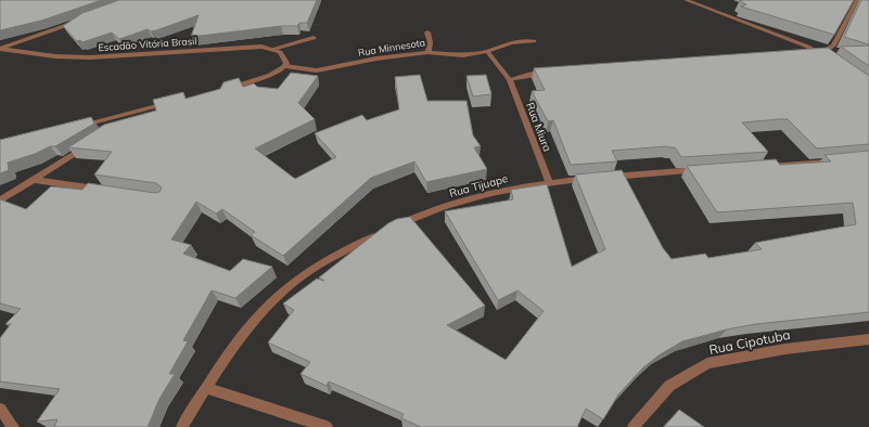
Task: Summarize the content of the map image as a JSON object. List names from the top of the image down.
{
  "streets": {
    "street": [
      "Escadão Vitória Brasil",
      "Rua Minnesota",
      "Rua Miura",
      "Rua Tijuape",
      "Rua Cipotuba"
    ]
  },
  "crossings": [
    ["Rua Miura", "Rua Tijuape"]
  ]
}
